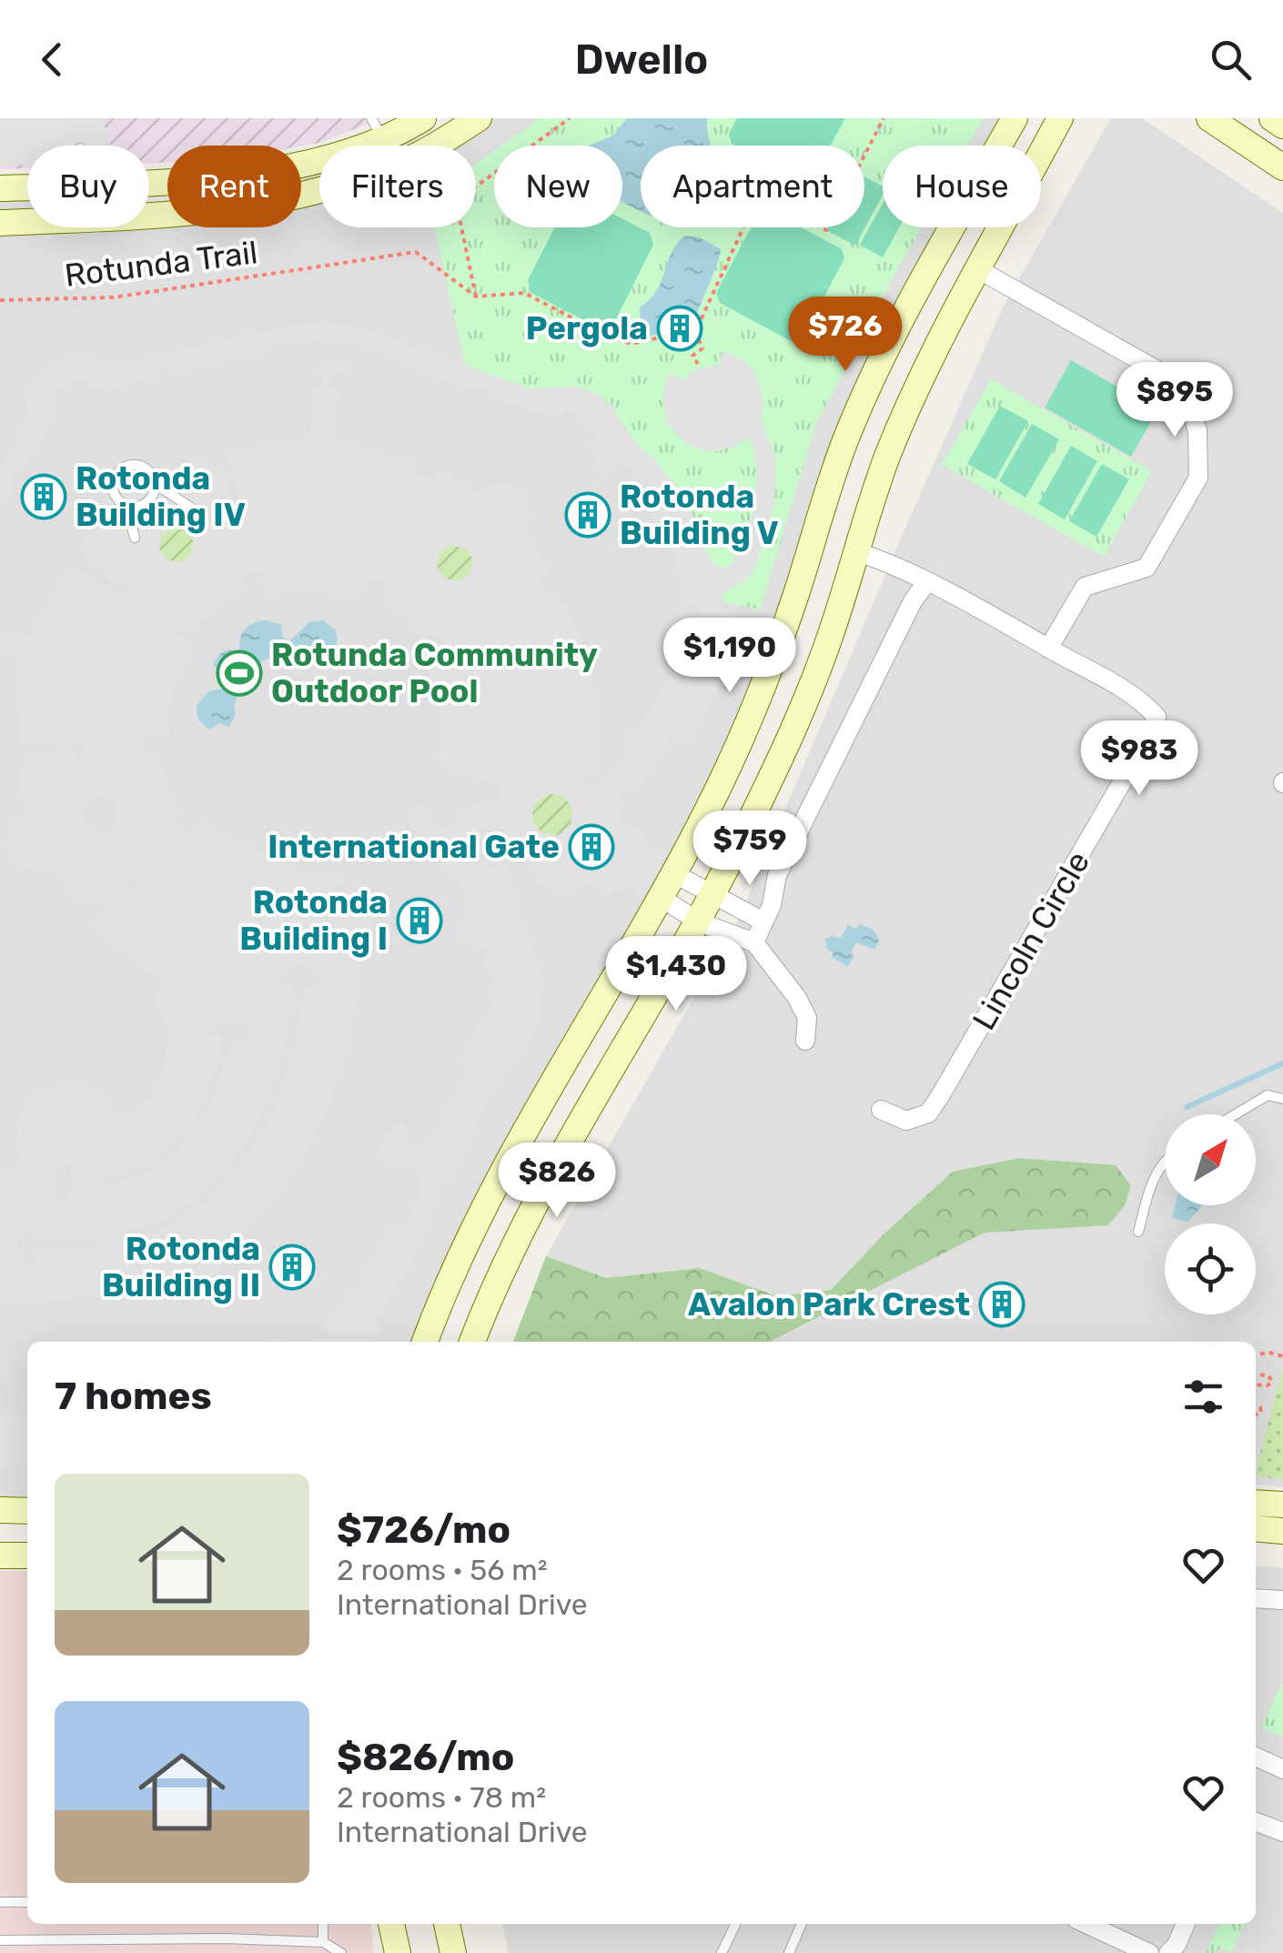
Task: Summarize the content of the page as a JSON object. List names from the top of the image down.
{
  "streets": {
    "street": ["Lincoln Circle"],
    "path": ["Rotunda Trail"]
  },
  "places": {
    "building": [
      "Pergola",
      "Rotonda Building IV",
      "Rotonda Building V",
      "International Gate",
      "Rotonda Building I",
      "Rotonda Building II",
      "Avalon Park Crest"
    ],
    "sports": ["Rotunda Community Outdoor Pool"]
  },
  "north": "top right",
  "page": {
    "header": "Dwello",
    "chip": [
      "Buy",
      "Rent",
      "Filters",
      "New",
      "Apartment",
      "House"
    ],
    "price": [
      "$726",
      "$895",
      "$1,190",
      "$983",
      "$759",
      "$1,430",
      "$826"
    ],
    "heading": "7 homes",
    "list": [
      {
        "name": "$726/mo",
        "note": "2 rooms · 56 m² · International Drive"
      },
      {
        "name": "$826/mo",
        "note": "2 rooms · 78 m² · International Drive"
      }
    ]
  }
}
